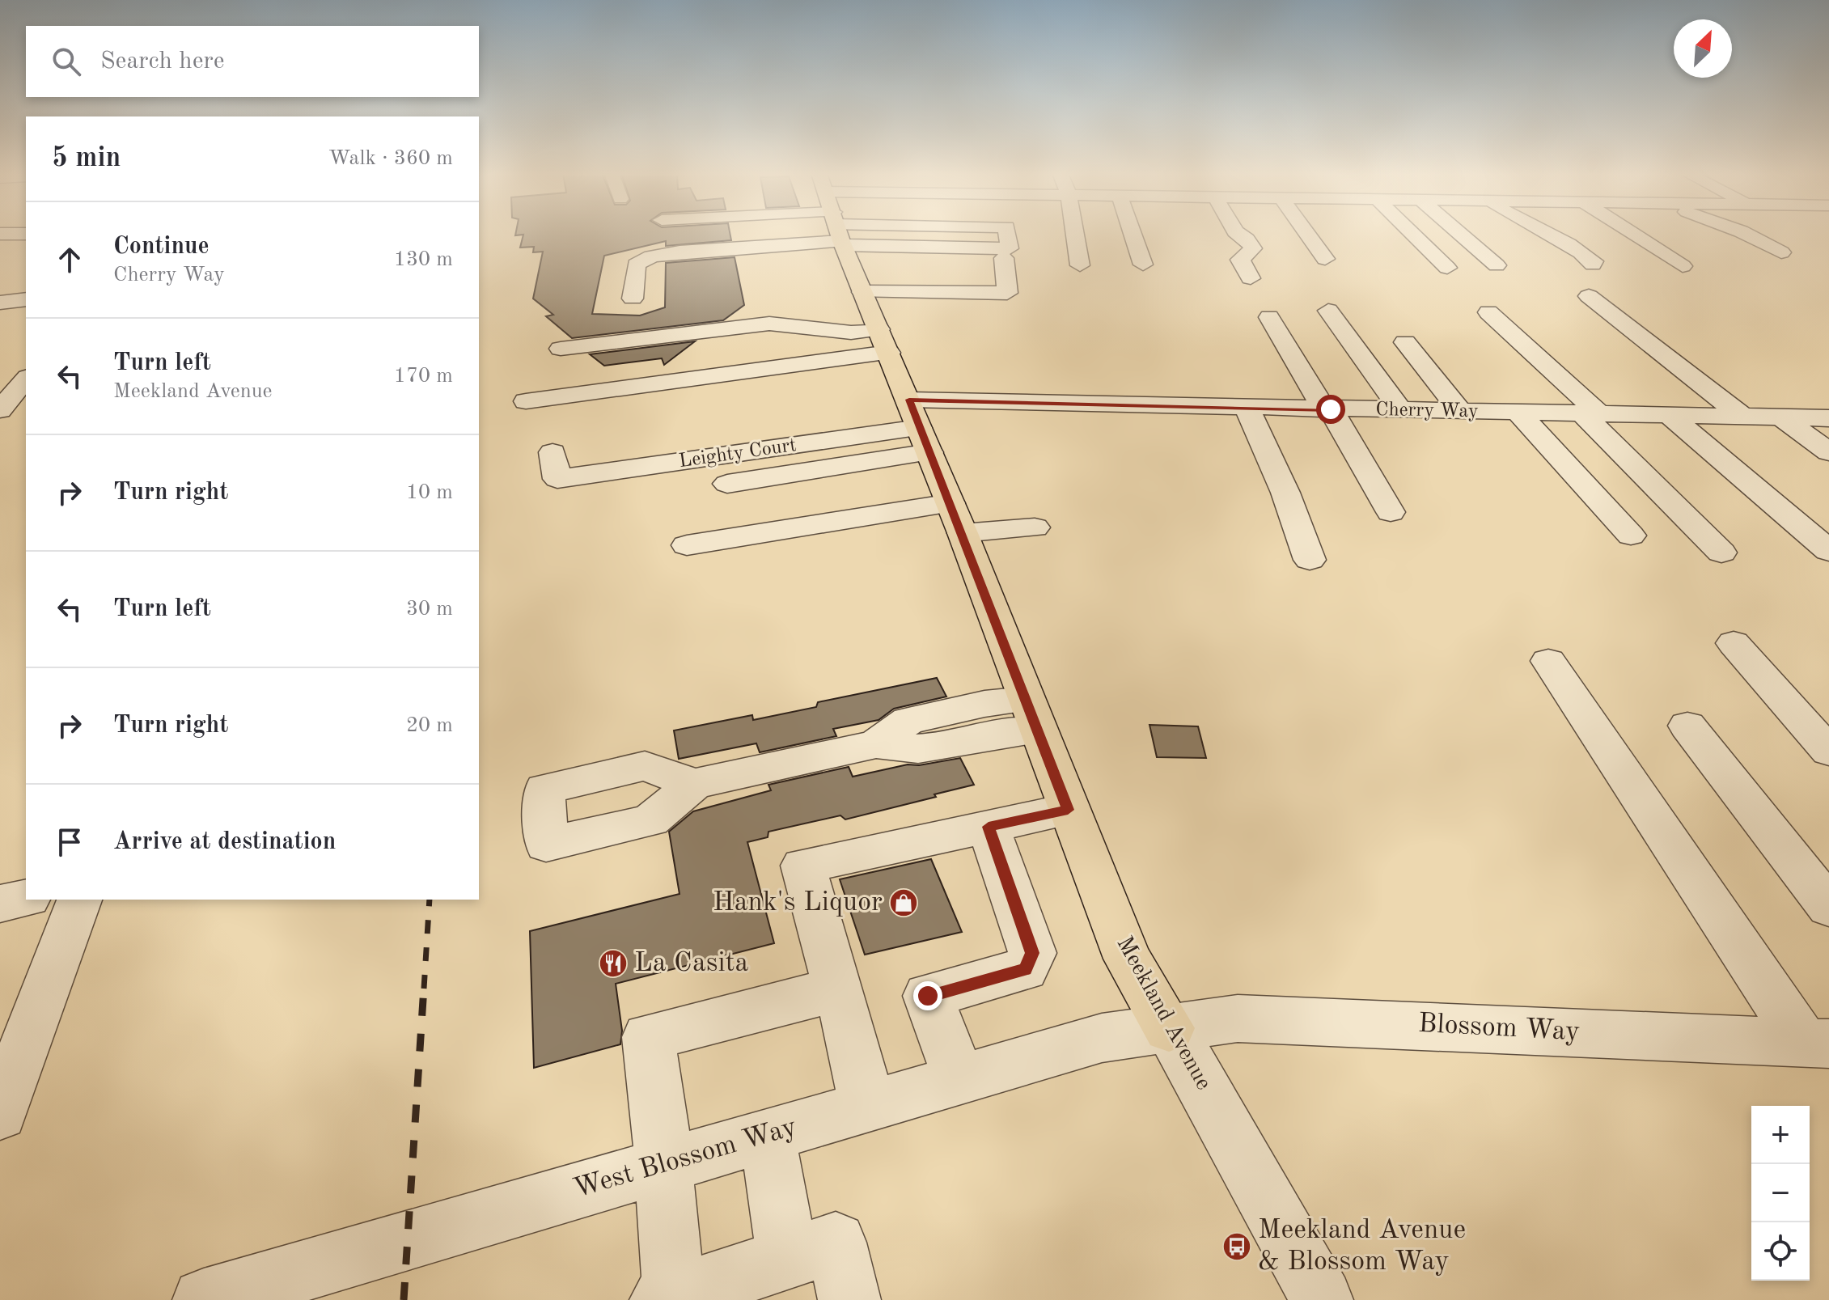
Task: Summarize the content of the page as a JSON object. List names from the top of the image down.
{
  "streets": {
    "main road": ["Meekland Avenue"],
    "street": [
      "Cherry Way",
      "Leighty Court",
      "Blossom Way",
      "West Blossom Way"
    ]
  },
  "crossings": [
    ["Cherry Way", "Meekland Avenue"],
    ["Leighty Court", "Meekland Avenue"],
    ["Meekland Avenue", "Blossom Way"],
    ["Meekland Avenue", "West Blossom Way"],
    ["Blossom Way", "West Blossom Way"]
  ],
  "places": {
    "shop": ["Hank's Liquor"],
    "restaurant": ["La Casita"],
    "bus stop": ["Meekland Avenue & Blossom Way"]
  },
  "north": "top right",
  "page": {
    "search": "Search here",
    "heading": ["5 min", "Walk · 360 m"],
    "list": [
      ["Continue", "Cherry Way", "130 m"],
      ["Turn left", "Meekland Avenue", "170 m"],
      ["Turn right", "10 m"],
      ["Turn left", "30 m"],
      ["Turn right", "20 m"],
      "Arrive at destination"
    ],
    "map_buttons": ["+", "−"]
  }
}
